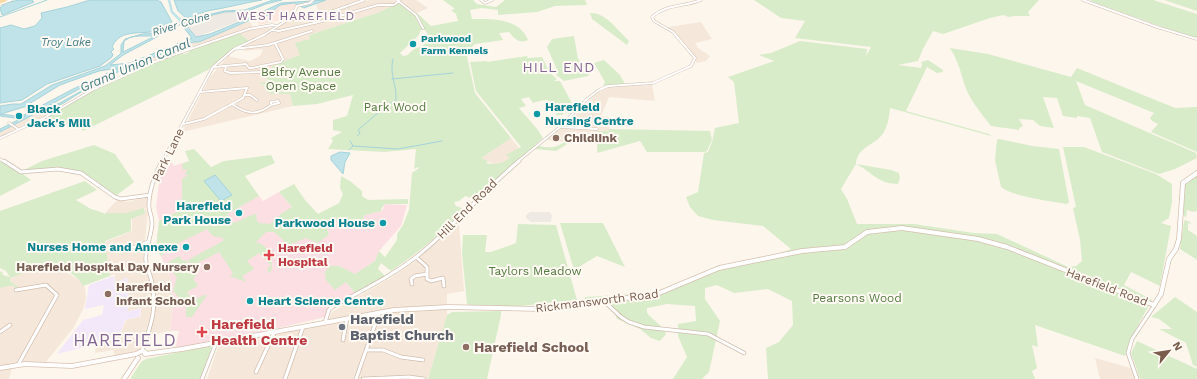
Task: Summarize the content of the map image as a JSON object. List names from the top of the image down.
{
  "streets": {
    "street": [
      "Park Lane",
      "Hill End Road",
      "Harefield Road",
      "Rickmansworth Road"
    ]
  },
  "crossings": [
    ["Park Lane", "Rickmansworth Road"],
    ["Hill End Road", "Rickmansworth Road"],
    ["Harefield Road", "Rickmansworth Road"]
  ],
  "districts": ["WEST HAREFIELD", "HILL END", "HAREFIELD"],
  "water": ["River Colne", "Troy Lake", "Grand Union Canal"],
  "parks": [
    "Belfry Avenue Open Space",
    "Park Wood",
    "Taylors Meadow",
    "Pearsons Wood"
  ],
  "places": {
    "other": [
      "Parkwood Farm Kennels",
      "Harefield Nursing Centre",
      "Black Jack's Mill",
      "Childlink",
      "Harefield Park House",
      "Parkwood House",
      "Nurses Home and Annexe",
      "Harefield Hospital Day Nursery",
      "Harefield Infant School",
      "Heart Science Centre",
      "Harefield Baptist Church",
      "Harefield School"
    ],
    "health": ["Harefield Hospital", "Harefield Health Centre"]
  },
  "north": "top right"
}
